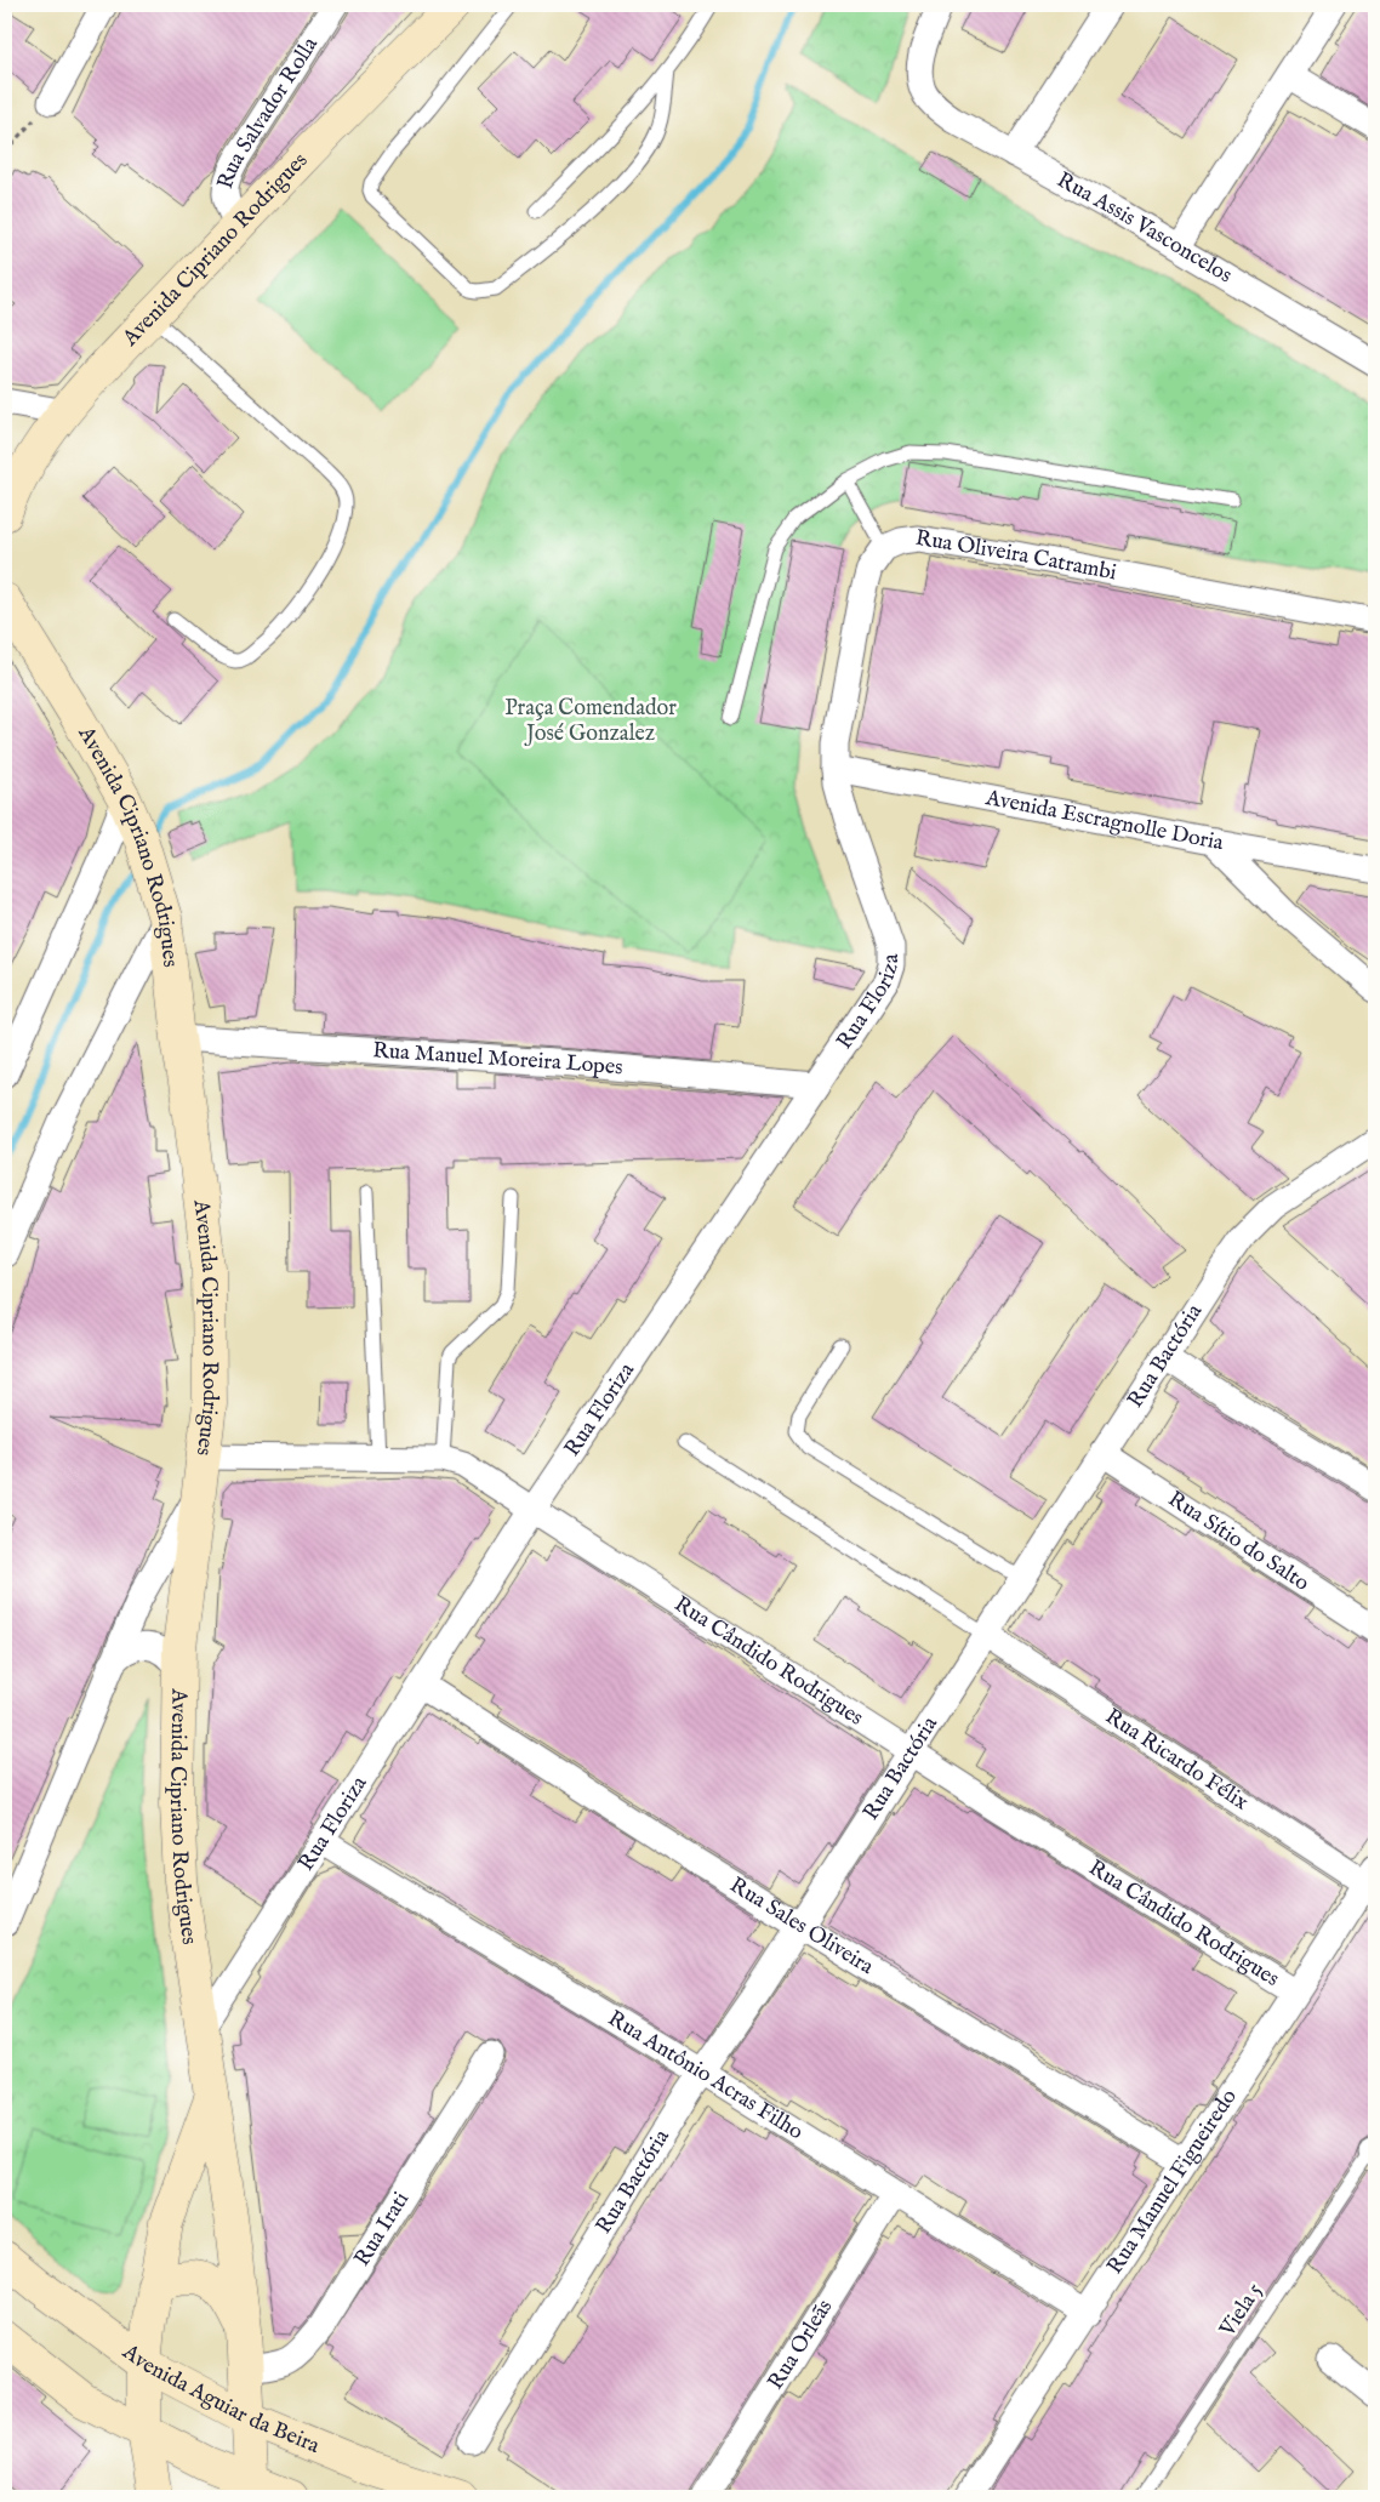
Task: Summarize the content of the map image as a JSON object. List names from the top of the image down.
{
  "streets": {
    "main road": ["Avenida Cipriano Rodrigues", "Avenida Aguiar da Beira"],
    "street": [
      "Rua Salvador Rolla",
      "Rua Assis Vasconcelos",
      "Rua Oliveira Catrambi",
      "Avenida Escragnolle Doria",
      "Rua Floriza",
      "Rua Manuel Moreira Lopes",
      "Rua Bactória",
      "Rua Sítio do Salto",
      "Rua Cândido Rodrigues",
      "Rua Ricardo Félix",
      "Rua Sales Oliveira",
      "Rua Antônio Acras Filho",
      "Rua Manuel Figueiredo",
      "Rua Irati",
      "Rua Orleãs"
    ],
    "lane": ["Viela 5"]
  },
  "crossings": [
    ["Rua Salvador Rolla", "Avenida Cipriano Rodrigues"],
    ["Avenida Cipriano Rodrigues", "Rua Floriza"],
    ["Avenida Cipriano Rodrigues", "Rua Manuel Moreira Lopes"],
    ["Avenida Cipriano Rodrigues", "Rua Cândido Rodrigues"],
    ["Avenida Cipriano Rodrigues", "Rua Irati"],
    ["Avenida Cipriano Rodrigues", "Avenida Aguiar da Beira"],
    ["Rua Oliveira Catrambi", "Avenida Escragnolle Doria"],
    ["Rua Oliveira Catrambi", "Rua Floriza"],
    ["Avenida Escragnolle Doria", "Rua Floriza"],
    ["Rua Floriza", "Rua Manuel Moreira Lopes"],
    ["Rua Floriza", "Rua Cândido Rodrigues"],
    ["Rua Floriza", "Rua Sales Oliveira"],
    ["Rua Floriza", "Rua Antônio Acras Filho"],
    ["Rua Bactória", "Rua Sítio do Salto"],
    ["Rua Bactória", "Rua Cândido Rodrigues"],
    ["Rua Bactória", "Rua Ricardo Félix"],
    ["Rua Bactória", "Rua Sales Oliveira"],
    ["Rua Bactória", "Rua Antônio Acras Filho"],
    ["Rua Cândido Rodrigues", "Rua Manuel Figueiredo"],
    ["Rua Ricardo Félix", "Rua Manuel Figueiredo"],
    ["Rua Sales Oliveira", "Rua Manuel Figueiredo"],
    ["Rua Antônio Acras Filho", "Rua Manuel Figueiredo"],
    ["Rua Antônio Acras Filho", "Rua Orleãs"]
  ],
  "parks": ["Praça Comendador José Gonzalez"]
}
